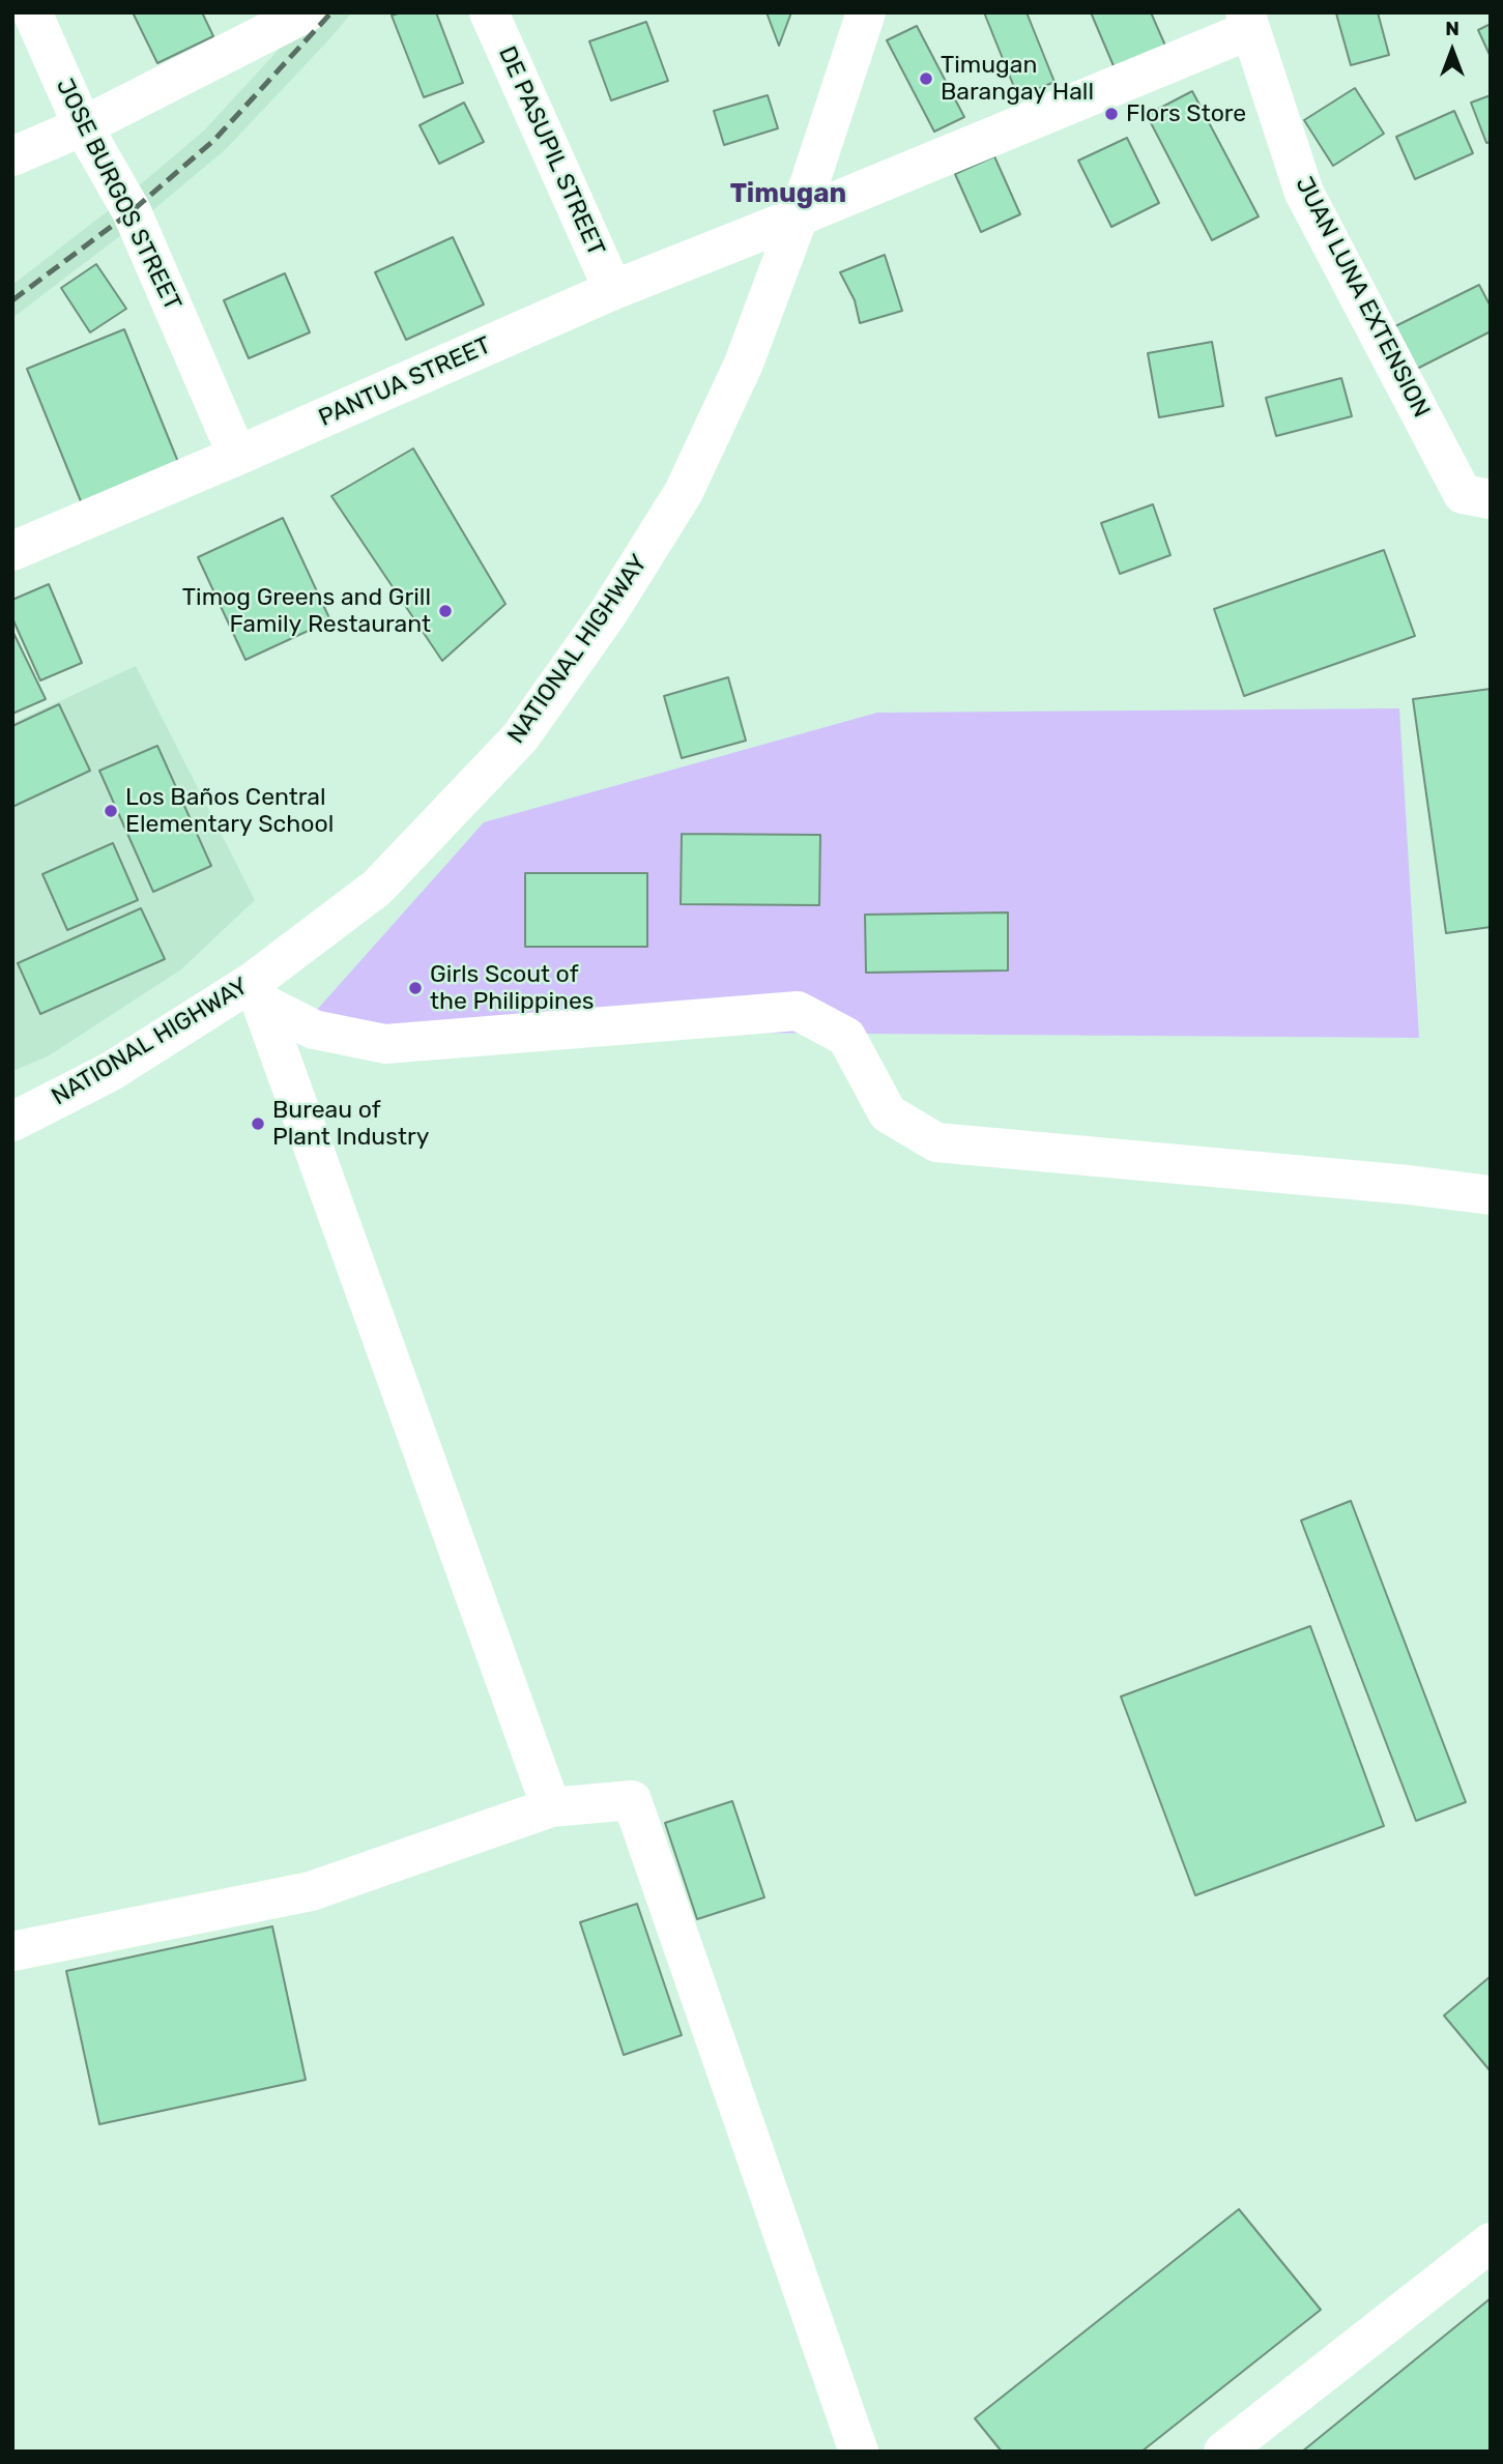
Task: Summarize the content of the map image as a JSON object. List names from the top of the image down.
{
  "streets": {
    "street": [
      "DE PASUPIL STREET",
      "JOSE BURGOS STREET",
      "JUAN LUNA EXTENSION",
      "PANTUA STREET",
      "NATIONAL HIGHWAY"
    ]
  },
  "crossings": [
    ["DE PASUPIL STREET", "PANTUA STREET"],
    ["JOSE BURGOS STREET", "PANTUA STREET"],
    ["JUAN LUNA EXTENSION", "PANTUA STREET"],
    ["PANTUA STREET", "NATIONAL HIGHWAY"]
  ],
  "districts": ["Timugan"],
  "places": [
    "Timugan Barangay Hall",
    "Flors Store",
    "Timog Greens and Grill Family Restaurant",
    "Los Baños Central Elementary School",
    "Girls Scout of the Philippines",
    "Bureau of Plant Industry"
  ],
  "north": "top"
}
